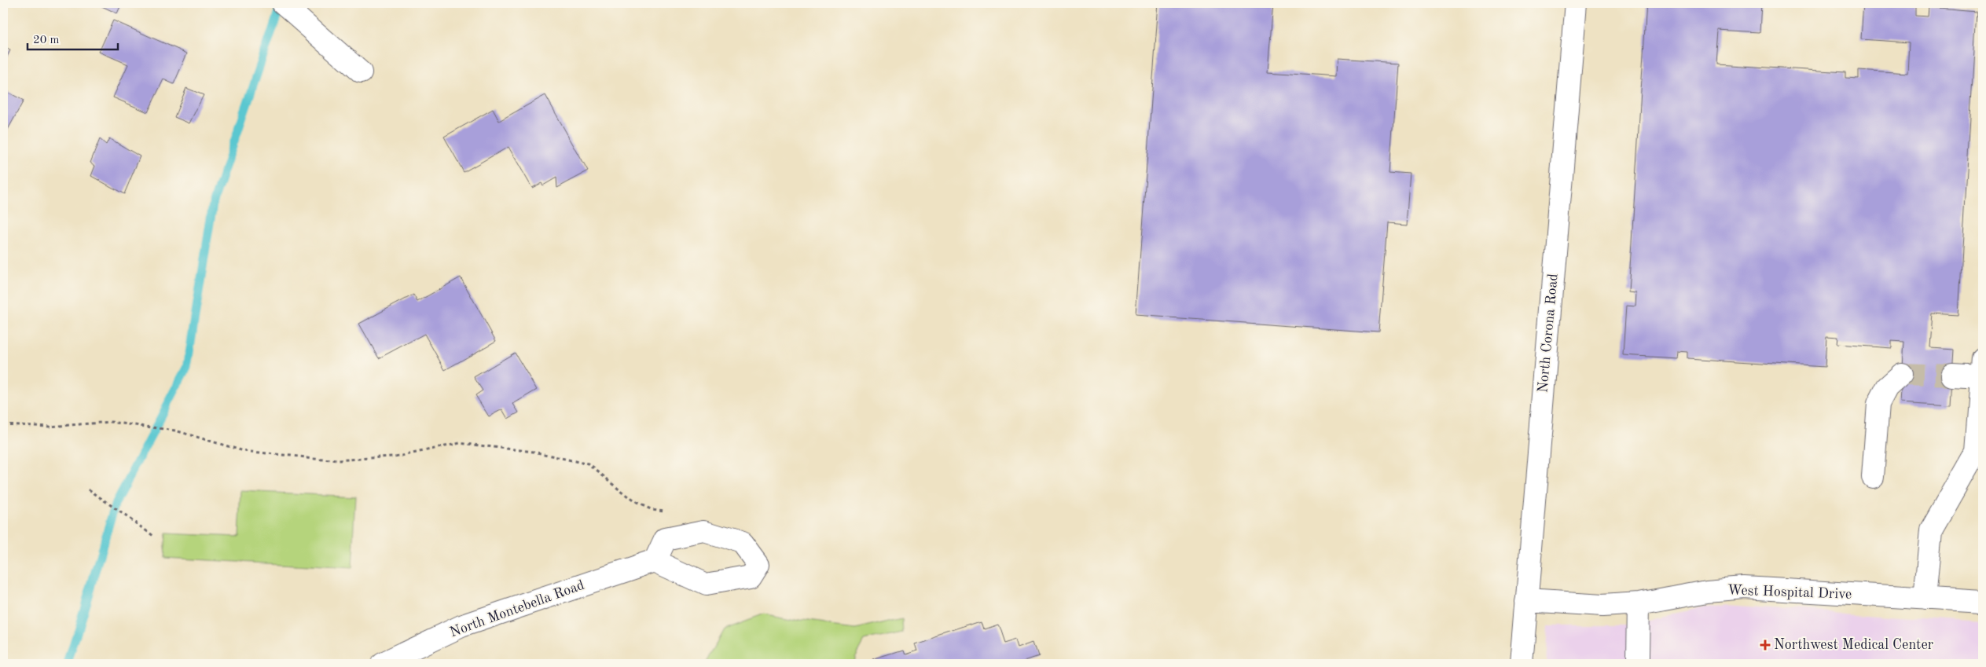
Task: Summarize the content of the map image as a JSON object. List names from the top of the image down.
{
  "streets": {
    "street": ["North Corona Road", "West Hospital Drive", "North Montebella Road"]
  },
  "crossings": [
    ["North Corona Road", "West Hospital Drive"]
  ],
  "places": {
    "health": ["Northwest Medical Center"]
  },
  "scale_bar": "20 m"
}
